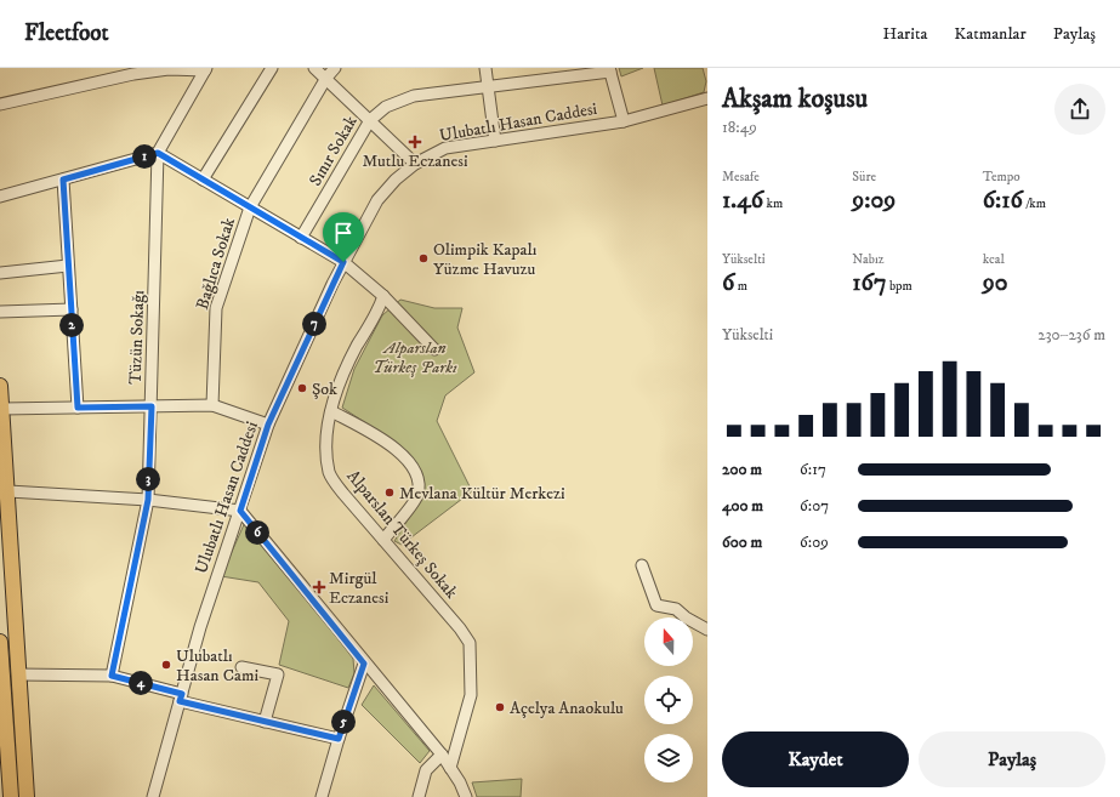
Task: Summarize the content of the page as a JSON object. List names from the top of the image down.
{
  "streets": {
    "street": [
      "Ulubatlı Hasan Caddesi",
      "Sınır Sokak",
      "Bağlıca Sokak",
      "Tüzün Sokağı",
      "Alparslan Türkeş Sokak"
    ]
  },
  "parks": ["Alparslan Türkeş Parkı"],
  "places": {
    "health": ["Mutlu Eczanesi", "Mirgül Eczanesi"],
    "other": [
      "Olimpik Kapalı Yüzme Havuzu",
      "Şok",
      "Mevlana Kültür Merkezi",
      "Ulubatlı Hasan Cami",
      "Açelya Anaokulu"
    ]
  },
  "north": "top",
  "page": {
    "header": "Fleetfoot",
    "nav": ["Harita", "Katmanlar", "Paylaş"],
    "heading": ["Akşam koşusu", "18:49"],
    "pins": [
      "1",
      "7",
      "2",
      "3",
      "6",
      "4",
      "5"
    ],
    "stats": [
      ["Mesafe", "1.46 km"],
      ["Süre", "9:09"],
      ["Tempo", "6:16 /km"],
      ["Yükselti", "6 m"],
      ["Nabız", "167 bpm"],
      ["kcal", "90"]
    ],
    "chart": ["Yükselti", "230–236 m"],
    "list": [
      {
        "name": "200 m",
        "note": "6:17"
      },
      {
        "name": "400 m",
        "note": "6:07"
      },
      {
        "name": "600 m",
        "note": "6:09"
      }
    ],
    "buttons": ["Kaydet", "Paylaş"]
  }
}
